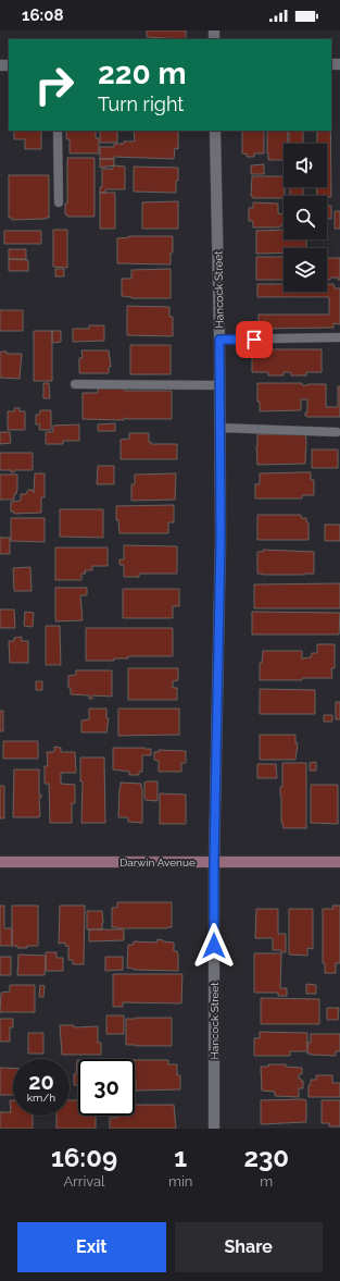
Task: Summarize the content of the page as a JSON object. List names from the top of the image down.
{
  "streets": {
    "street": ["Hancock Street", "Darwin Avenue"]
  },
  "crossings": [
    ["Hancock Street", "Darwin Avenue"]
  ],
  "page": {
    "status": "16:08",
    "turn": ["220 m", "Turn right"],
    "speed": "20 km/h",
    "limit": "30",
    "eta": [
      "16:09",
      "Arrival",
      "1",
      "min",
      "230",
      "m"
    ],
    "buttons": ["Exit", "Share"]
  }
}
